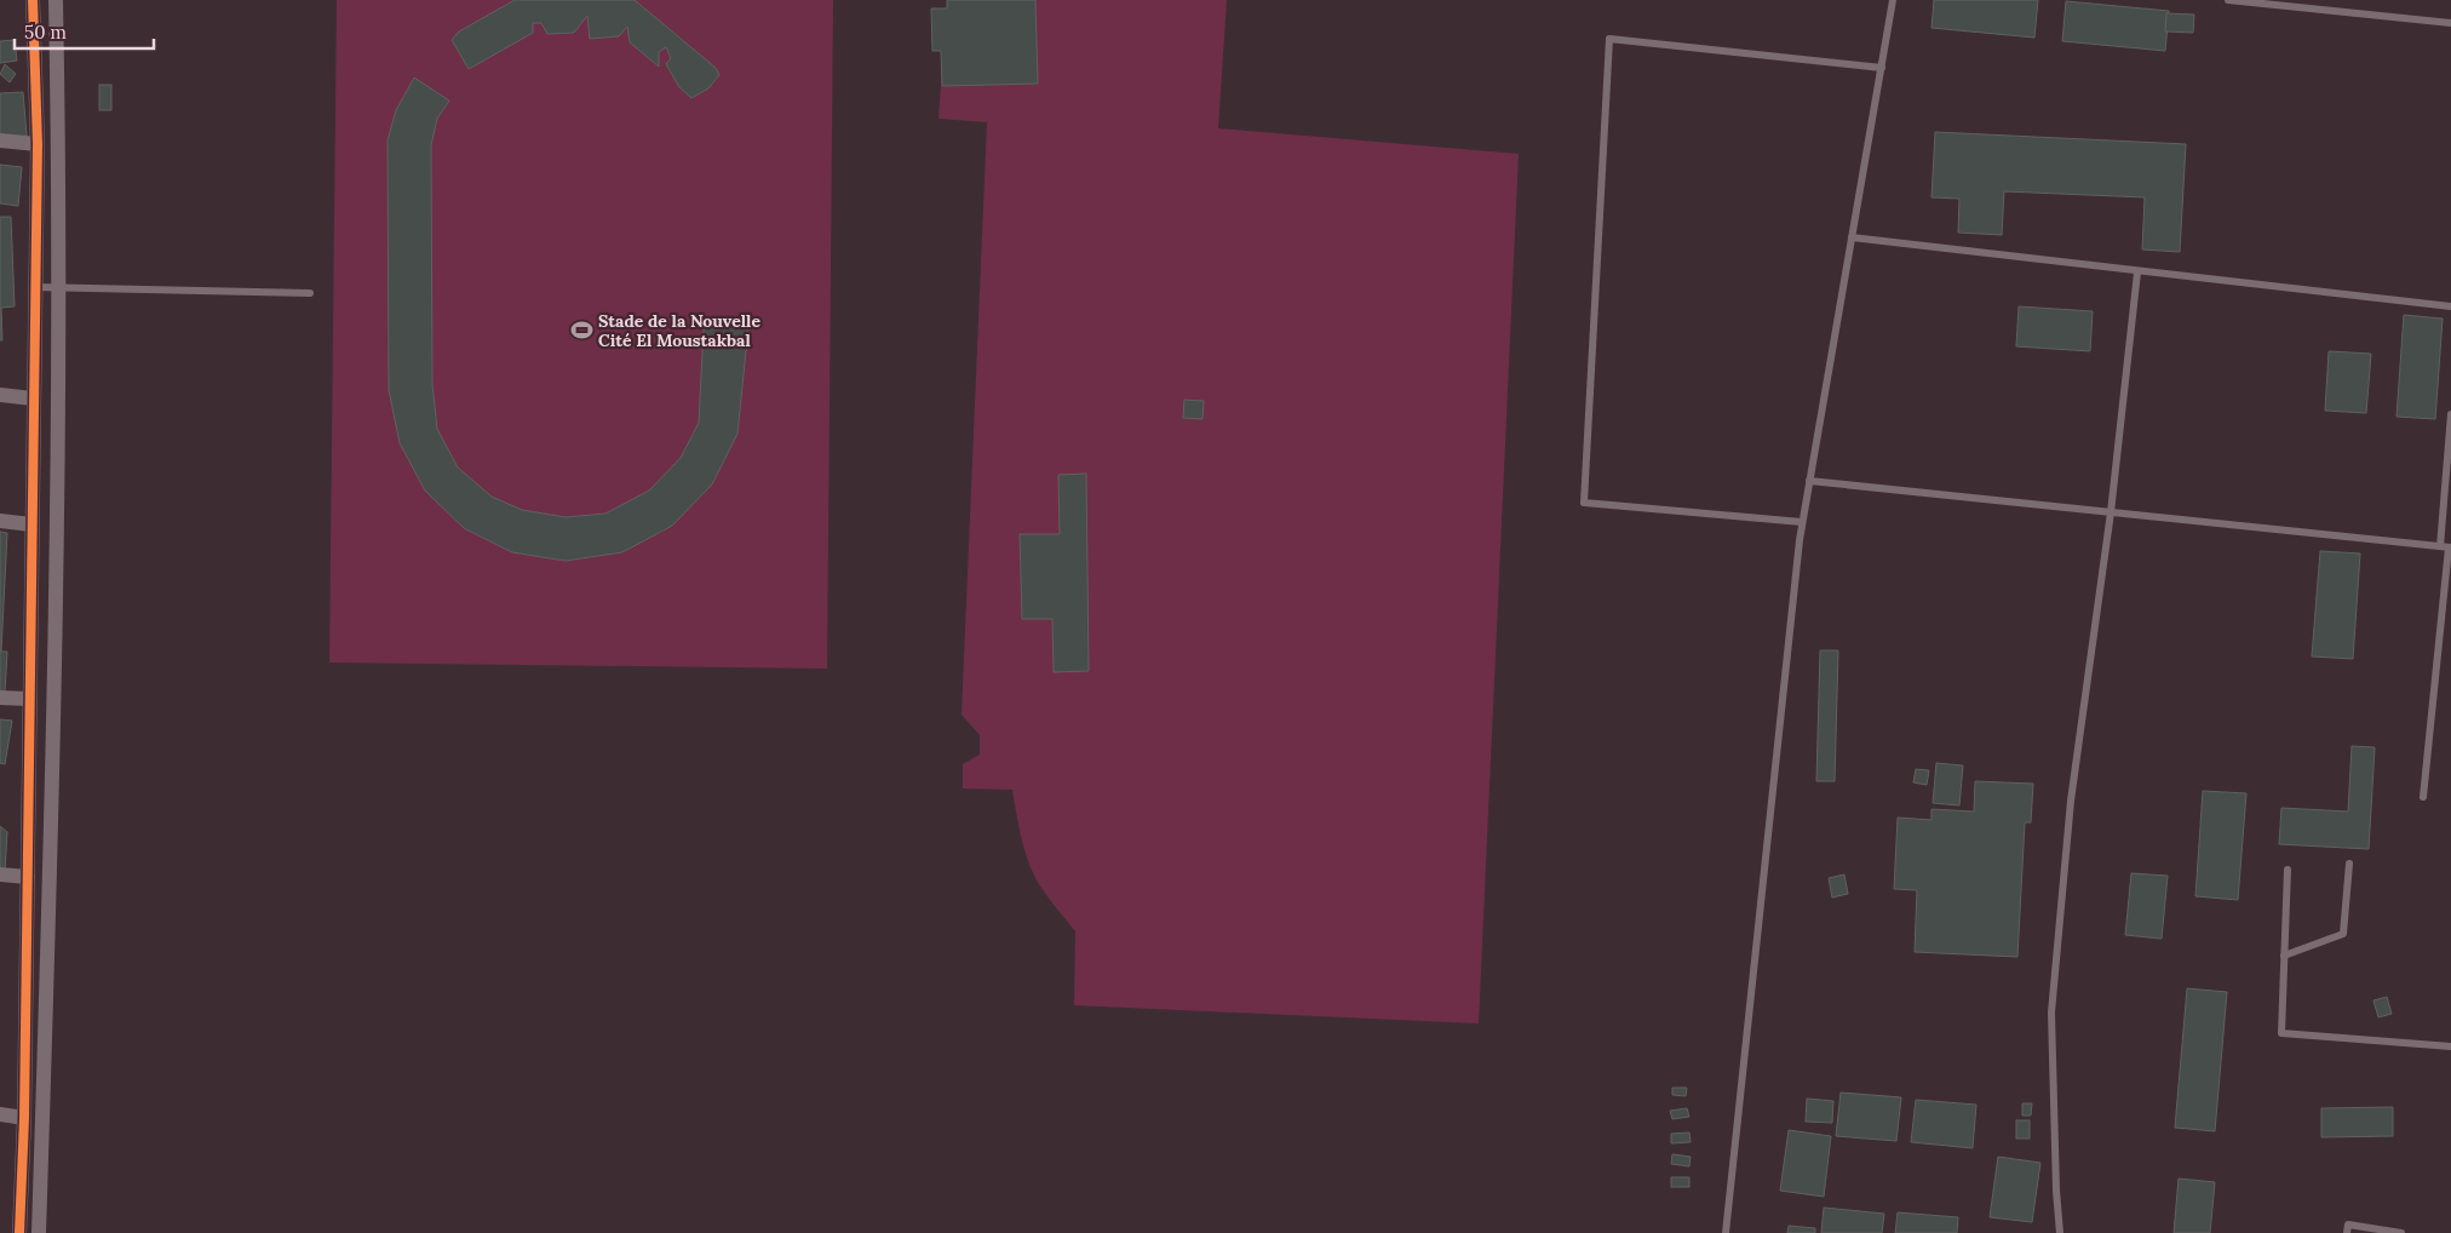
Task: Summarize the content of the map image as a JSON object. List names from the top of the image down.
{
  "places": {
    "sports": ["Stade de la Nouvelle Cité El Moustakbal"]
  },
  "scale_bar": "50 m"
}
